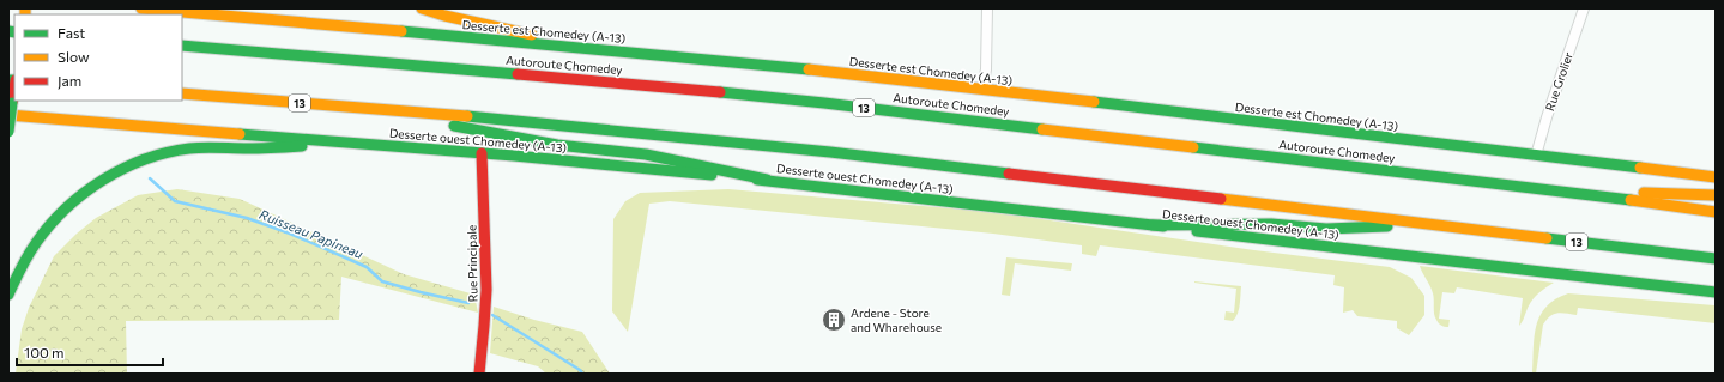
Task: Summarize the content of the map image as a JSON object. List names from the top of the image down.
{
  "streets": {
    "main road": [
      "Desserte est Chomedey (A-13)",
      "Autoroute Chomedey",
      "13",
      "Desserte ouest Chomedey (A-13)",
      "Rue Principale"
    ],
    "street": ["Rue Grolier"]
  },
  "crossings": [
    ["Desserte est Chomedey (A-13)", "Rue Grolier"],
    ["Desserte ouest Chomedey (A-13)", "Rue Principale"]
  ],
  "water": ["Ruisseau Papineau"],
  "places": {
    "building": ["Ardene - Store and Wharehouse"]
  },
  "legend": ["Fast", "Slow", "Jam"],
  "scale_bar": "100 m"
}
